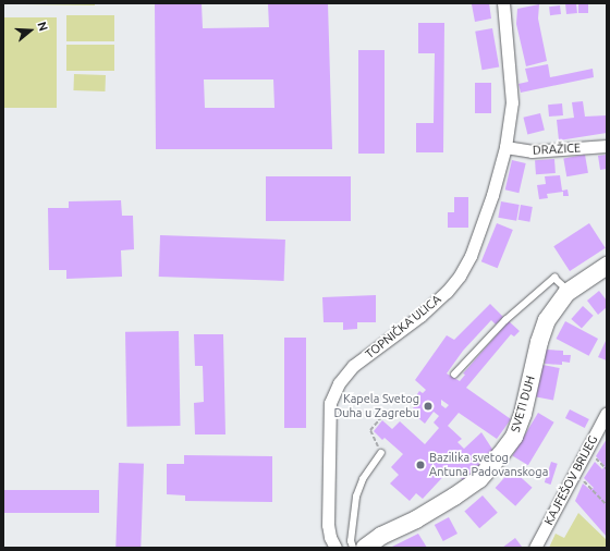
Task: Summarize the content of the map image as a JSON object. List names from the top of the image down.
{
  "streets": {
    "main road": ["SVETI DUH"],
    "street": ["DRAŽICE", "TOPNIČKA ULICA", "KAJFEŠOV BRIJEG"]
  },
  "crossings": [
    ["DRAŽICE", "TOPNIČKA ULICA"]
  ],
  "places": ["Kapela Svetog Duha u Zagrebu", "Bazilika svetog Antuna Padovanskoga"],
  "north": "right"
}
